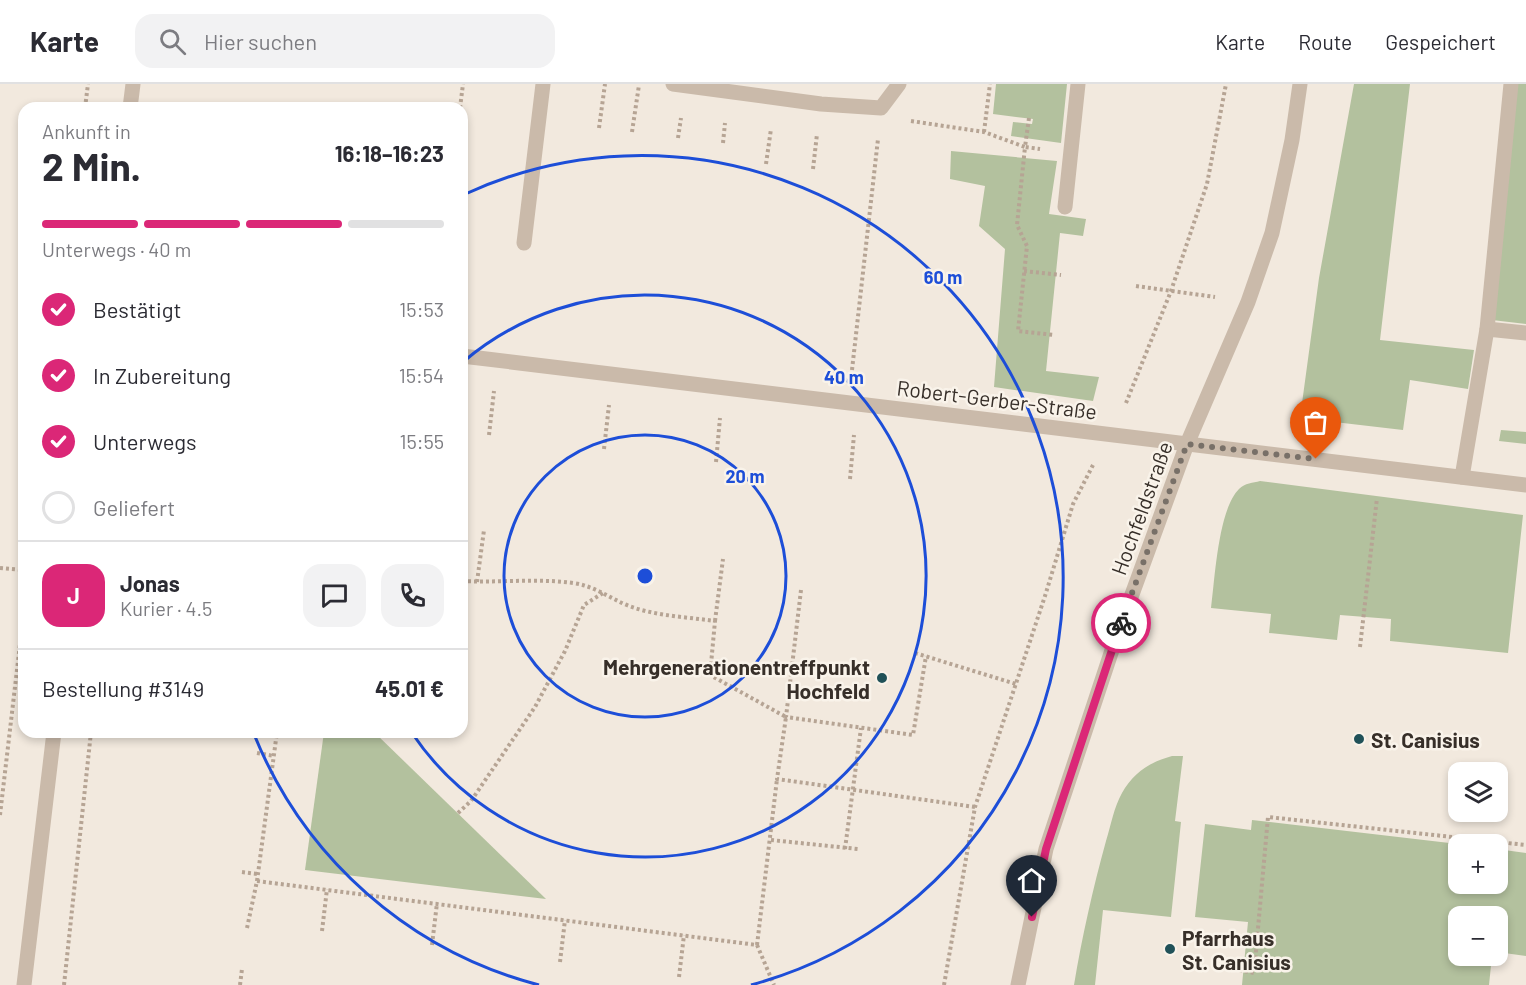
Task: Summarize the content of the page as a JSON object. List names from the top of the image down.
{
  "streets": {
    "street": ["Robert-Gerber-Straße", "Hochfeldstraße"]
  },
  "crossings": [
    ["Robert-Gerber-Straße", "Hochfeldstraße"]
  ],
  "places": ["Mehrgenerationentreffpunkt Hochfeld", "St. Canisius", "Pfarrhaus St. Canisius"],
  "page": {
    "header": "Karte",
    "search": "Hier suchen",
    "nav": ["Karte", "Route", "Gespeichert"],
    "heading": ["2 Min.", "Ankunft in", "16:18–16:23"],
    "panel": [
      "Jonas",
      "Kurier · 4.5",
      "Bestellung #3149",
      "45.01 €"
    ],
    "bar": "Unterwegs · 40 m",
    "list": [
      ["Bestätigt", "15:53"],
      ["In Zubereitung", "15:54"],
      ["Unterwegs", "15:55"],
      "Geliefert"
    ],
    "round": "J",
    "map_buttons": ["+", "−"]
  },
  "rings": ["60 m", "40 m", "20 m"]
}
